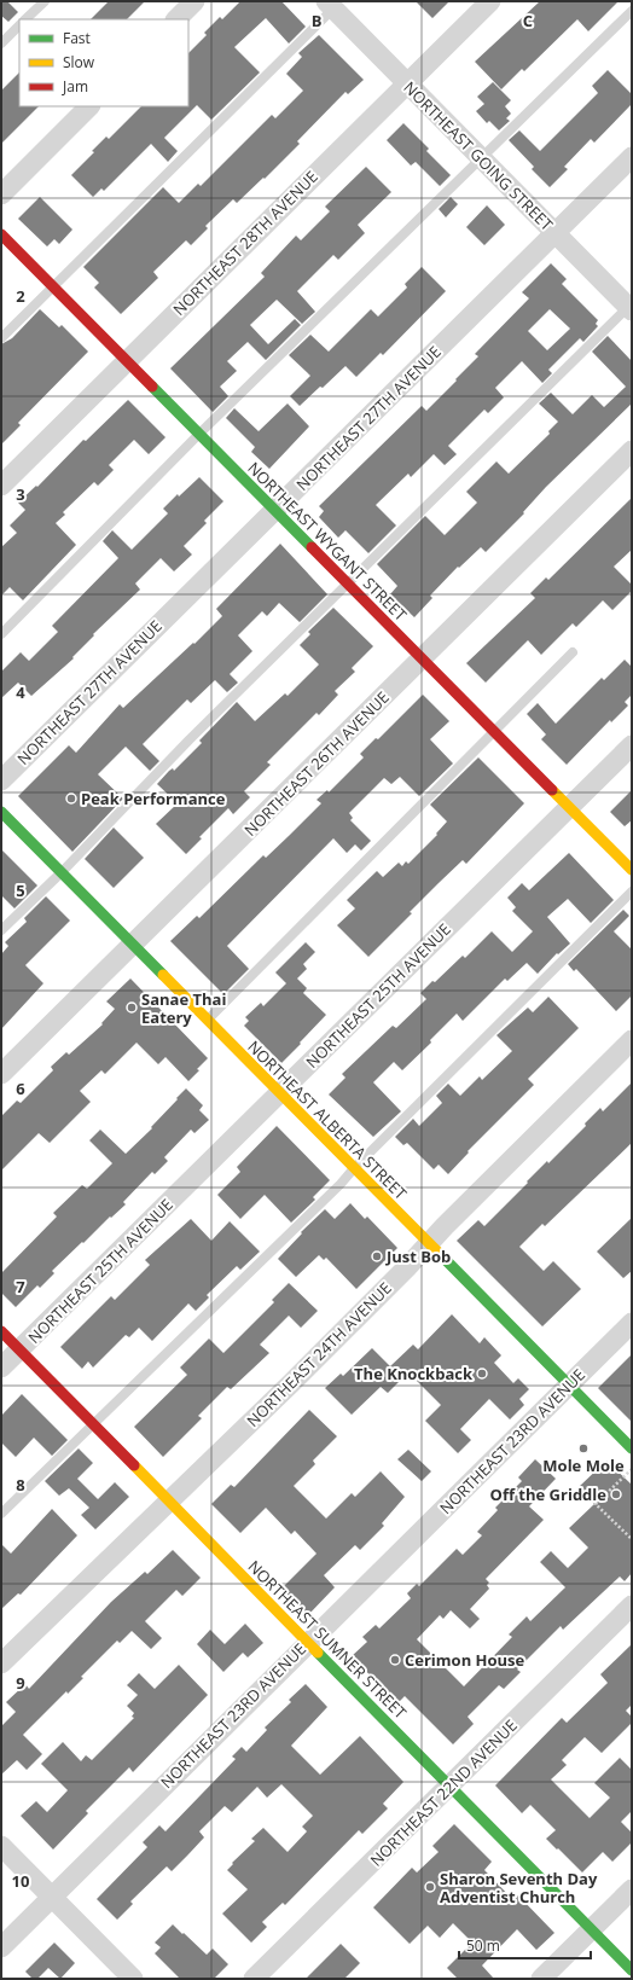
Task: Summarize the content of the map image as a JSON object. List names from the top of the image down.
{
  "streets": {
    "street": [
      "NORTHEAST GOING STREET",
      "NORTHEAST 28TH AVENUE",
      "NORTHEAST 27TH AVENUE",
      "NORTHEAST WYGANT STREET",
      "NORTHEAST 26TH AVENUE",
      "NORTHEAST 25TH AVENUE",
      "NORTHEAST ALBERTA STREET",
      "NORTHEAST 24TH AVENUE",
      "NORTHEAST 23RD AVENUE",
      "NORTHEAST SUMNER STREET",
      "NORTHEAST 22ND AVENUE"
    ]
  },
  "crossings": [
    ["NORTHEAST GOING STREET", "NORTHEAST 28TH AVENUE"],
    ["NORTHEAST GOING STREET", "NORTHEAST 27TH AVENUE"],
    ["NORTHEAST 28TH AVENUE", "NORTHEAST WYGANT STREET"],
    ["NORTHEAST 27TH AVENUE", "NORTHEAST WYGANT STREET"],
    ["NORTHEAST WYGANT STREET", "NORTHEAST 26TH AVENUE"],
    ["NORTHEAST WYGANT STREET", "NORTHEAST 25TH AVENUE"],
    ["NORTHEAST 26TH AVENUE", "NORTHEAST ALBERTA STREET"],
    ["NORTHEAST 25TH AVENUE", "NORTHEAST ALBERTA STREET"],
    ["NORTHEAST 25TH AVENUE", "NORTHEAST SUMNER STREET"],
    ["NORTHEAST ALBERTA STREET", "NORTHEAST 24TH AVENUE"],
    ["NORTHEAST ALBERTA STREET", "NORTHEAST 23RD AVENUE"],
    ["NORTHEAST 24TH AVENUE", "NORTHEAST SUMNER STREET"],
    ["NORTHEAST 23RD AVENUE", "NORTHEAST SUMNER STREET"],
    ["NORTHEAST SUMNER STREET", "NORTHEAST 22ND AVENUE"]
  ],
  "places": [
    "Peak Performance",
    "Sanae Thai Eatery",
    "Just Bob",
    "The Knockback",
    "Mole Mole",
    "Off the Griddle",
    "Cerimon House",
    "Sharon Seventh Day Adventist Church"
  ],
  "legend": ["Fast", "Slow", "Jam"],
  "scale_bar": "50 m",
  "grid": {
    "columns": ["B", "C"],
    "rows": [
      "2",
      "3",
      "4",
      "5",
      "6",
      "7",
      "8",
      "9",
      "10"
    ]
  }
}
